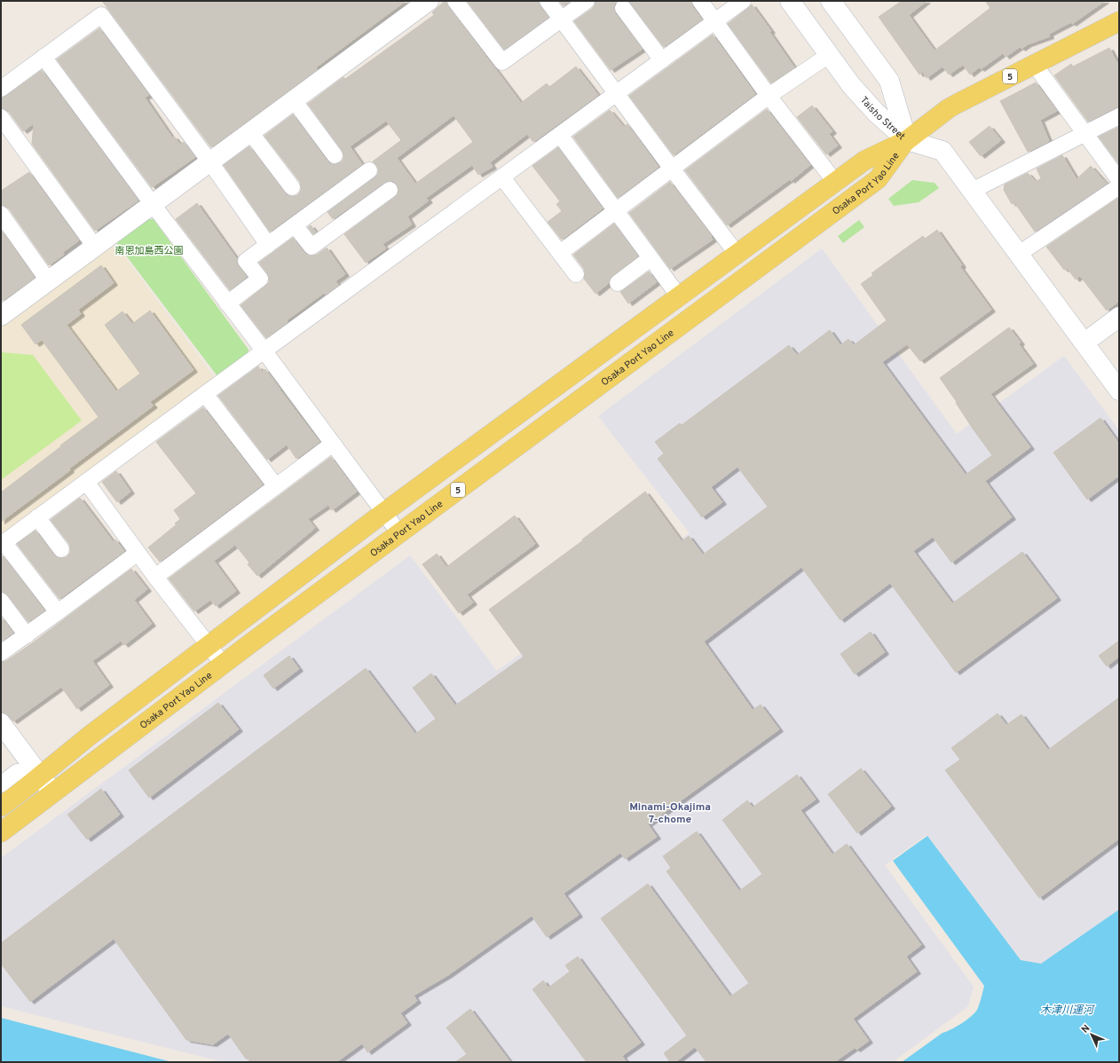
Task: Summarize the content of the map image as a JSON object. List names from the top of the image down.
{
  "streets": {
    "main road": ["5", "Osaka Port Yao Line"],
    "street": ["Taisho Street"]
  },
  "crossings": [
    ["Taisho Street", "Osaka Port Yao Line"]
  ],
  "districts": ["Minami-Okajima 7-chome"],
  "water": ["木津川運河"],
  "parks": ["南恩加島西公園"],
  "north": "top left"
}
